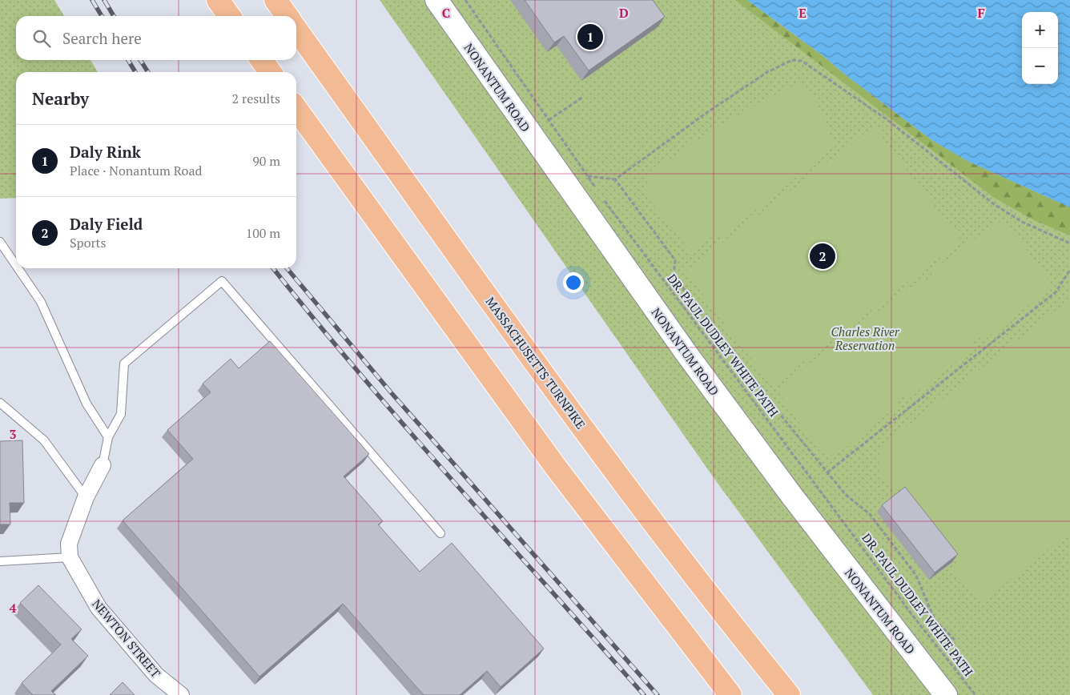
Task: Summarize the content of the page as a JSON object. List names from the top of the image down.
{
  "streets": {
    "highway": ["MASSACHUSETTS TURNPIKE"],
    "main road": ["NONANTUM ROAD"],
    "street": ["NEWTON STREET"],
    "path": ["DR. PAUL DUDLEY WHITE PATH"]
  },
  "parks": ["Charles River Reservation"],
  "page": {
    "map_buttons": ["+", "−"],
    "search": "Search here",
    "pins": ["1", "2"],
    "heading": ["Nearby", "2 results"],
    "list": [
      {
        "mark": "1",
        "name": "Daly Rink",
        "note": "Place · Nonantum Road",
        "value": "90 m"
      },
      {
        "mark": "2",
        "name": "Daly Field",
        "note": "Sports",
        "value": "100 m"
      }
    ]
  },
  "grid": {
    "columns": [
      "C",
      "D",
      "E",
      "F"
    ],
    "rows": ["3", "4"]
  }
}
